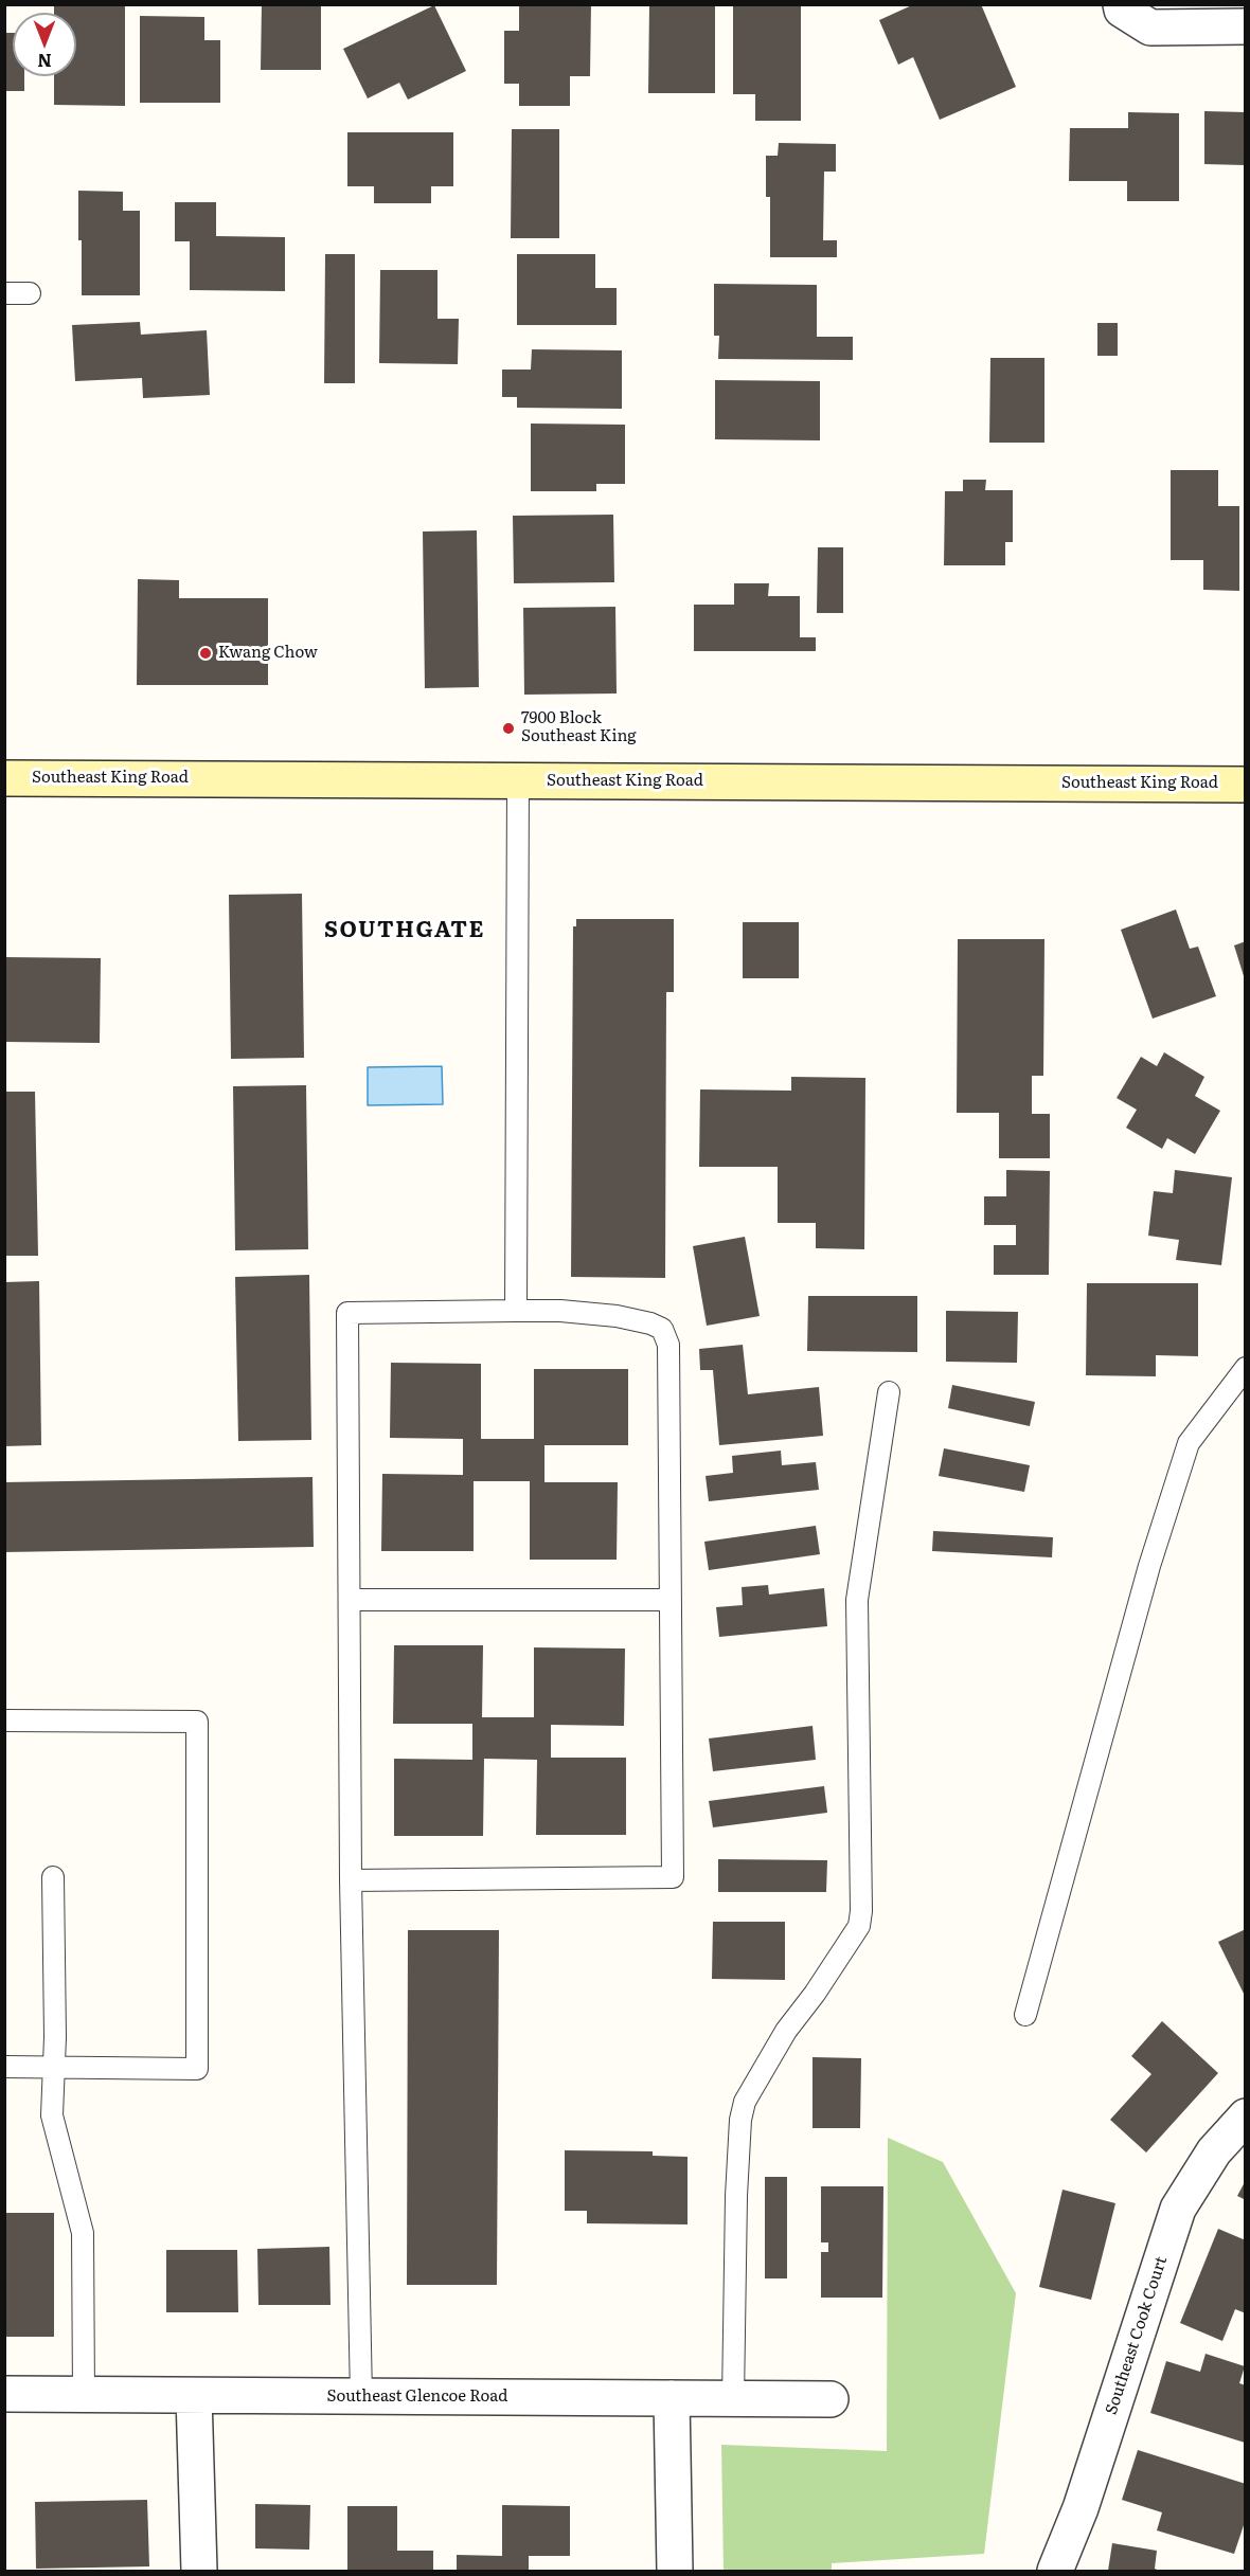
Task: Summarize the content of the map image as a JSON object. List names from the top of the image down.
{
  "streets": {
    "main road": ["Southeast King Road"],
    "street": ["Southeast Cook Court", "Southeast Glencoe Road"]
  },
  "districts": ["SOUTHGATE"],
  "places": ["Kwang Chow", "7900 Block Southeast King"],
  "north": "bottom"
}
